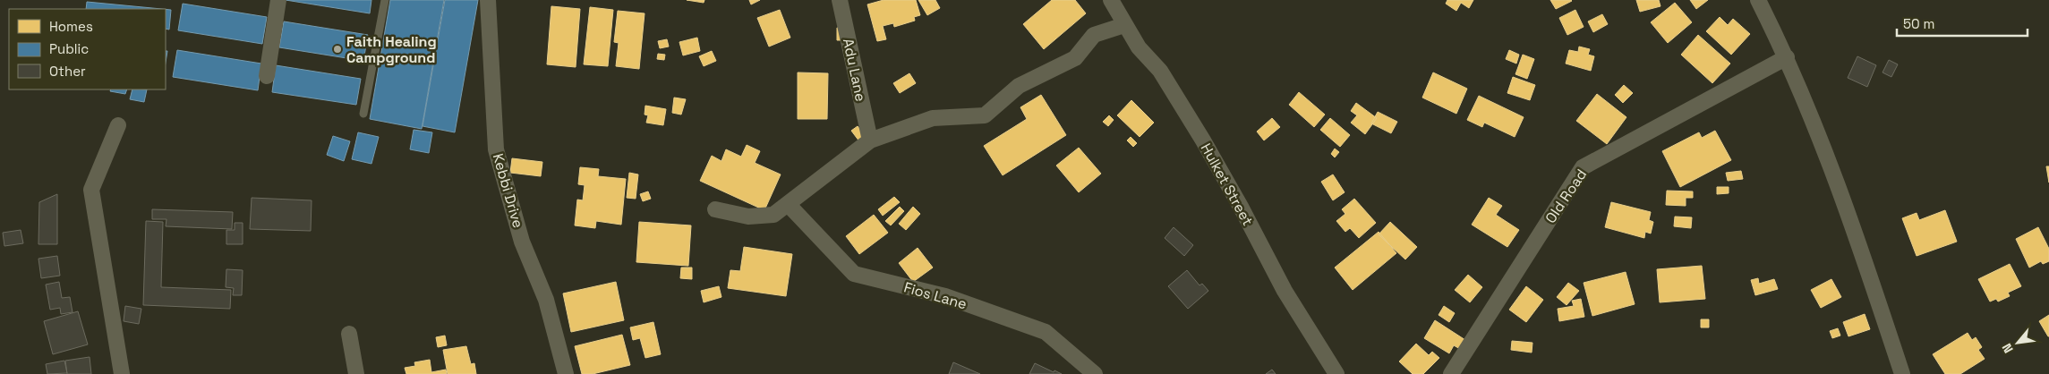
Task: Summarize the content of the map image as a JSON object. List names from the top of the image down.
{
  "streets": {
    "street": [
      "Adu Lane",
      "Hulket Street",
      "Kebbi Drive",
      "Old Road",
      "Fios Lane"
    ]
  },
  "places": ["Faith Healing Campground"],
  "legend": ["Homes", "Public", "Other"],
  "scale_bar": "50 m",
  "north": "bottom left"
}
